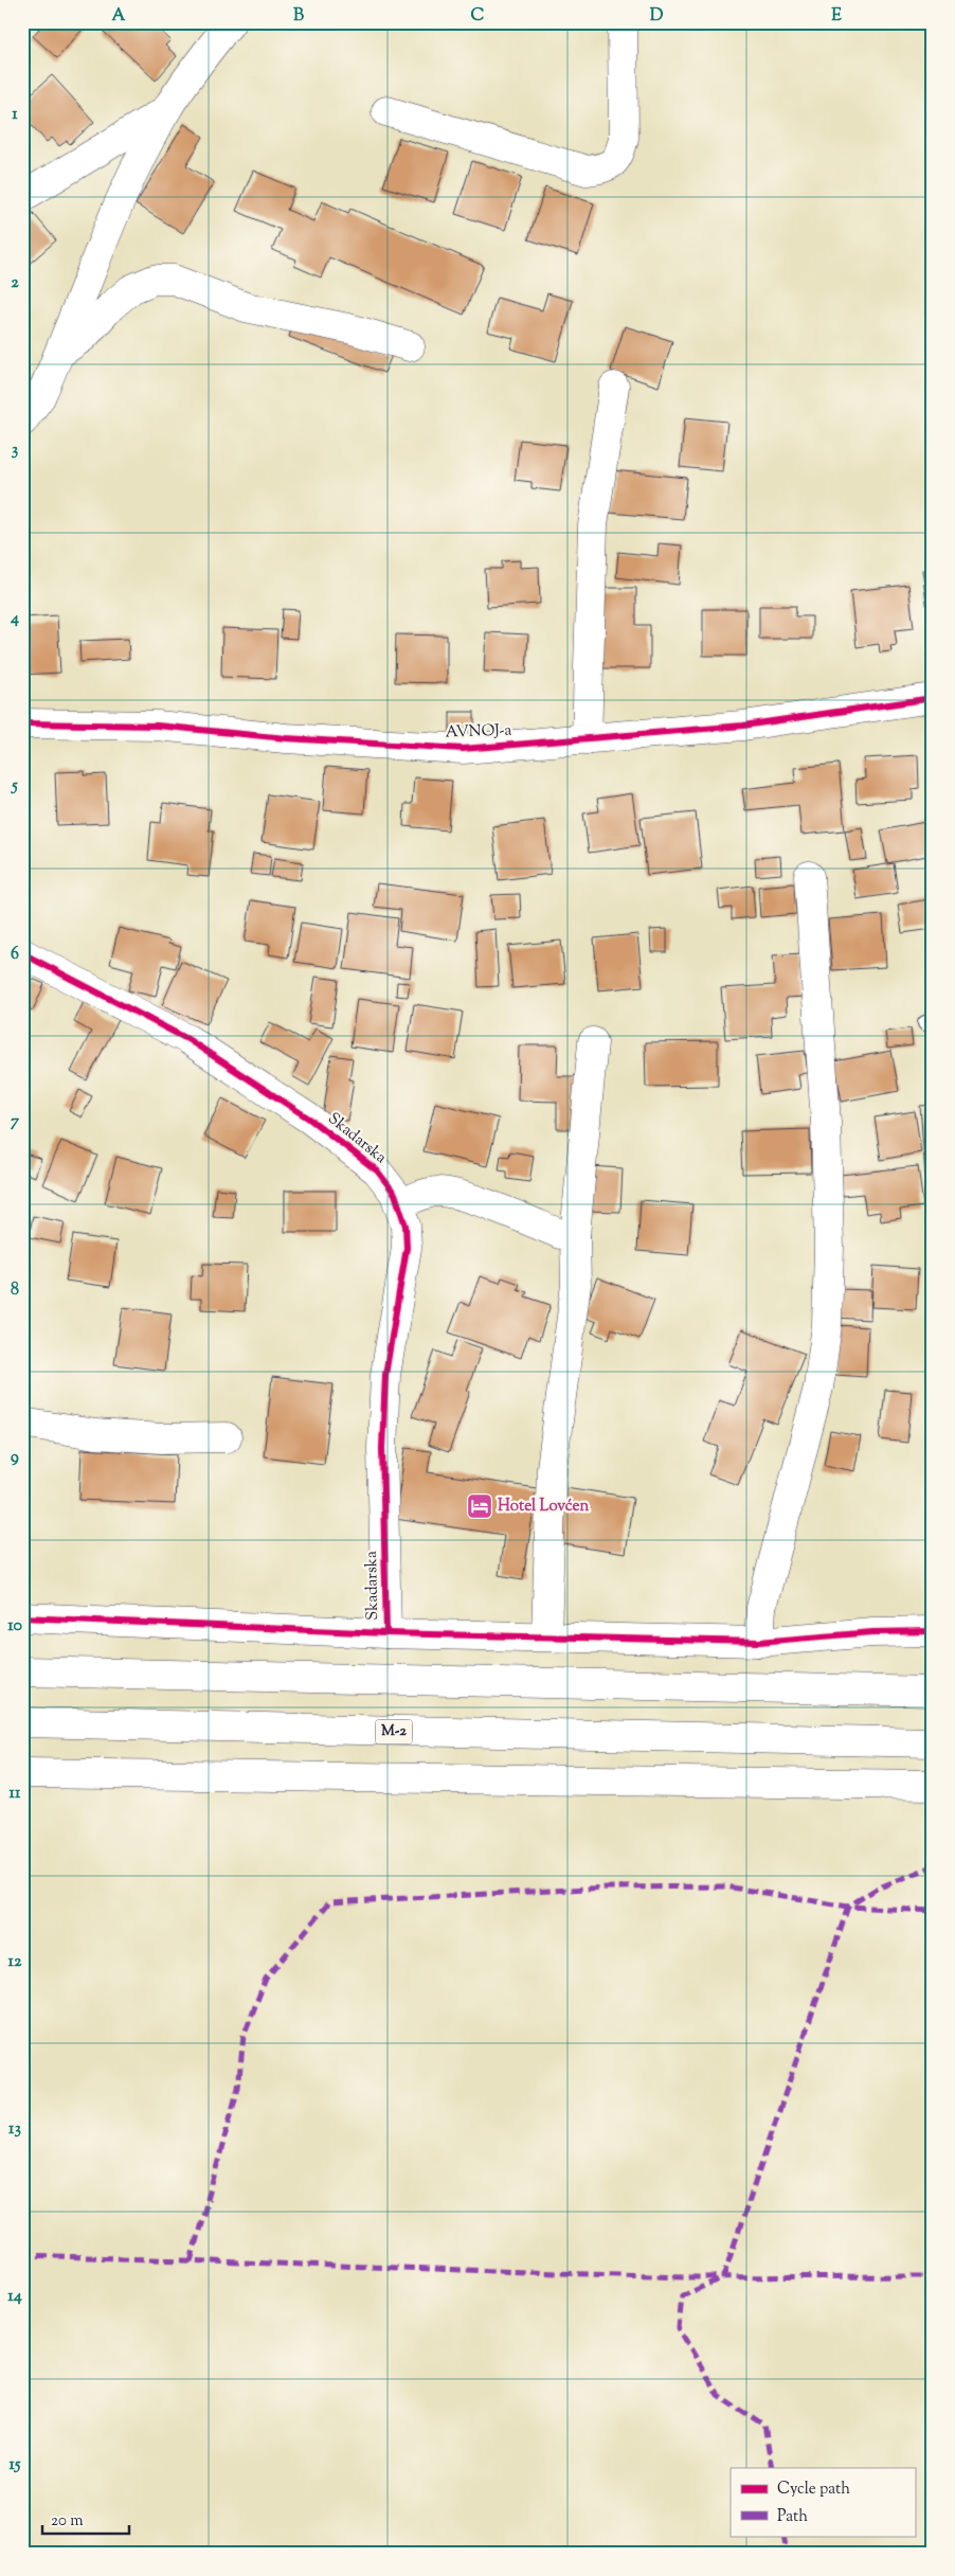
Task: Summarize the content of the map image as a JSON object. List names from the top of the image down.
{
  "streets": {
    "street": ["AVNOJ-a", "Skadarska", "M-2"]
  },
  "places": {
    "hotel": ["Hotel Lovćen"]
  },
  "legend": ["Cycle path", "Path"],
  "scale_bar": "20 m",
  "grid": {
    "columns": [
      "A",
      "B",
      "C",
      "D",
      "E"
    ],
    "rows": [
      "1",
      "2",
      "3",
      "4",
      "5",
      "6",
      "7",
      "8",
      "9",
      "10",
      "11",
      "12",
      "13",
      "14",
      "15"
    ]
  }
}
